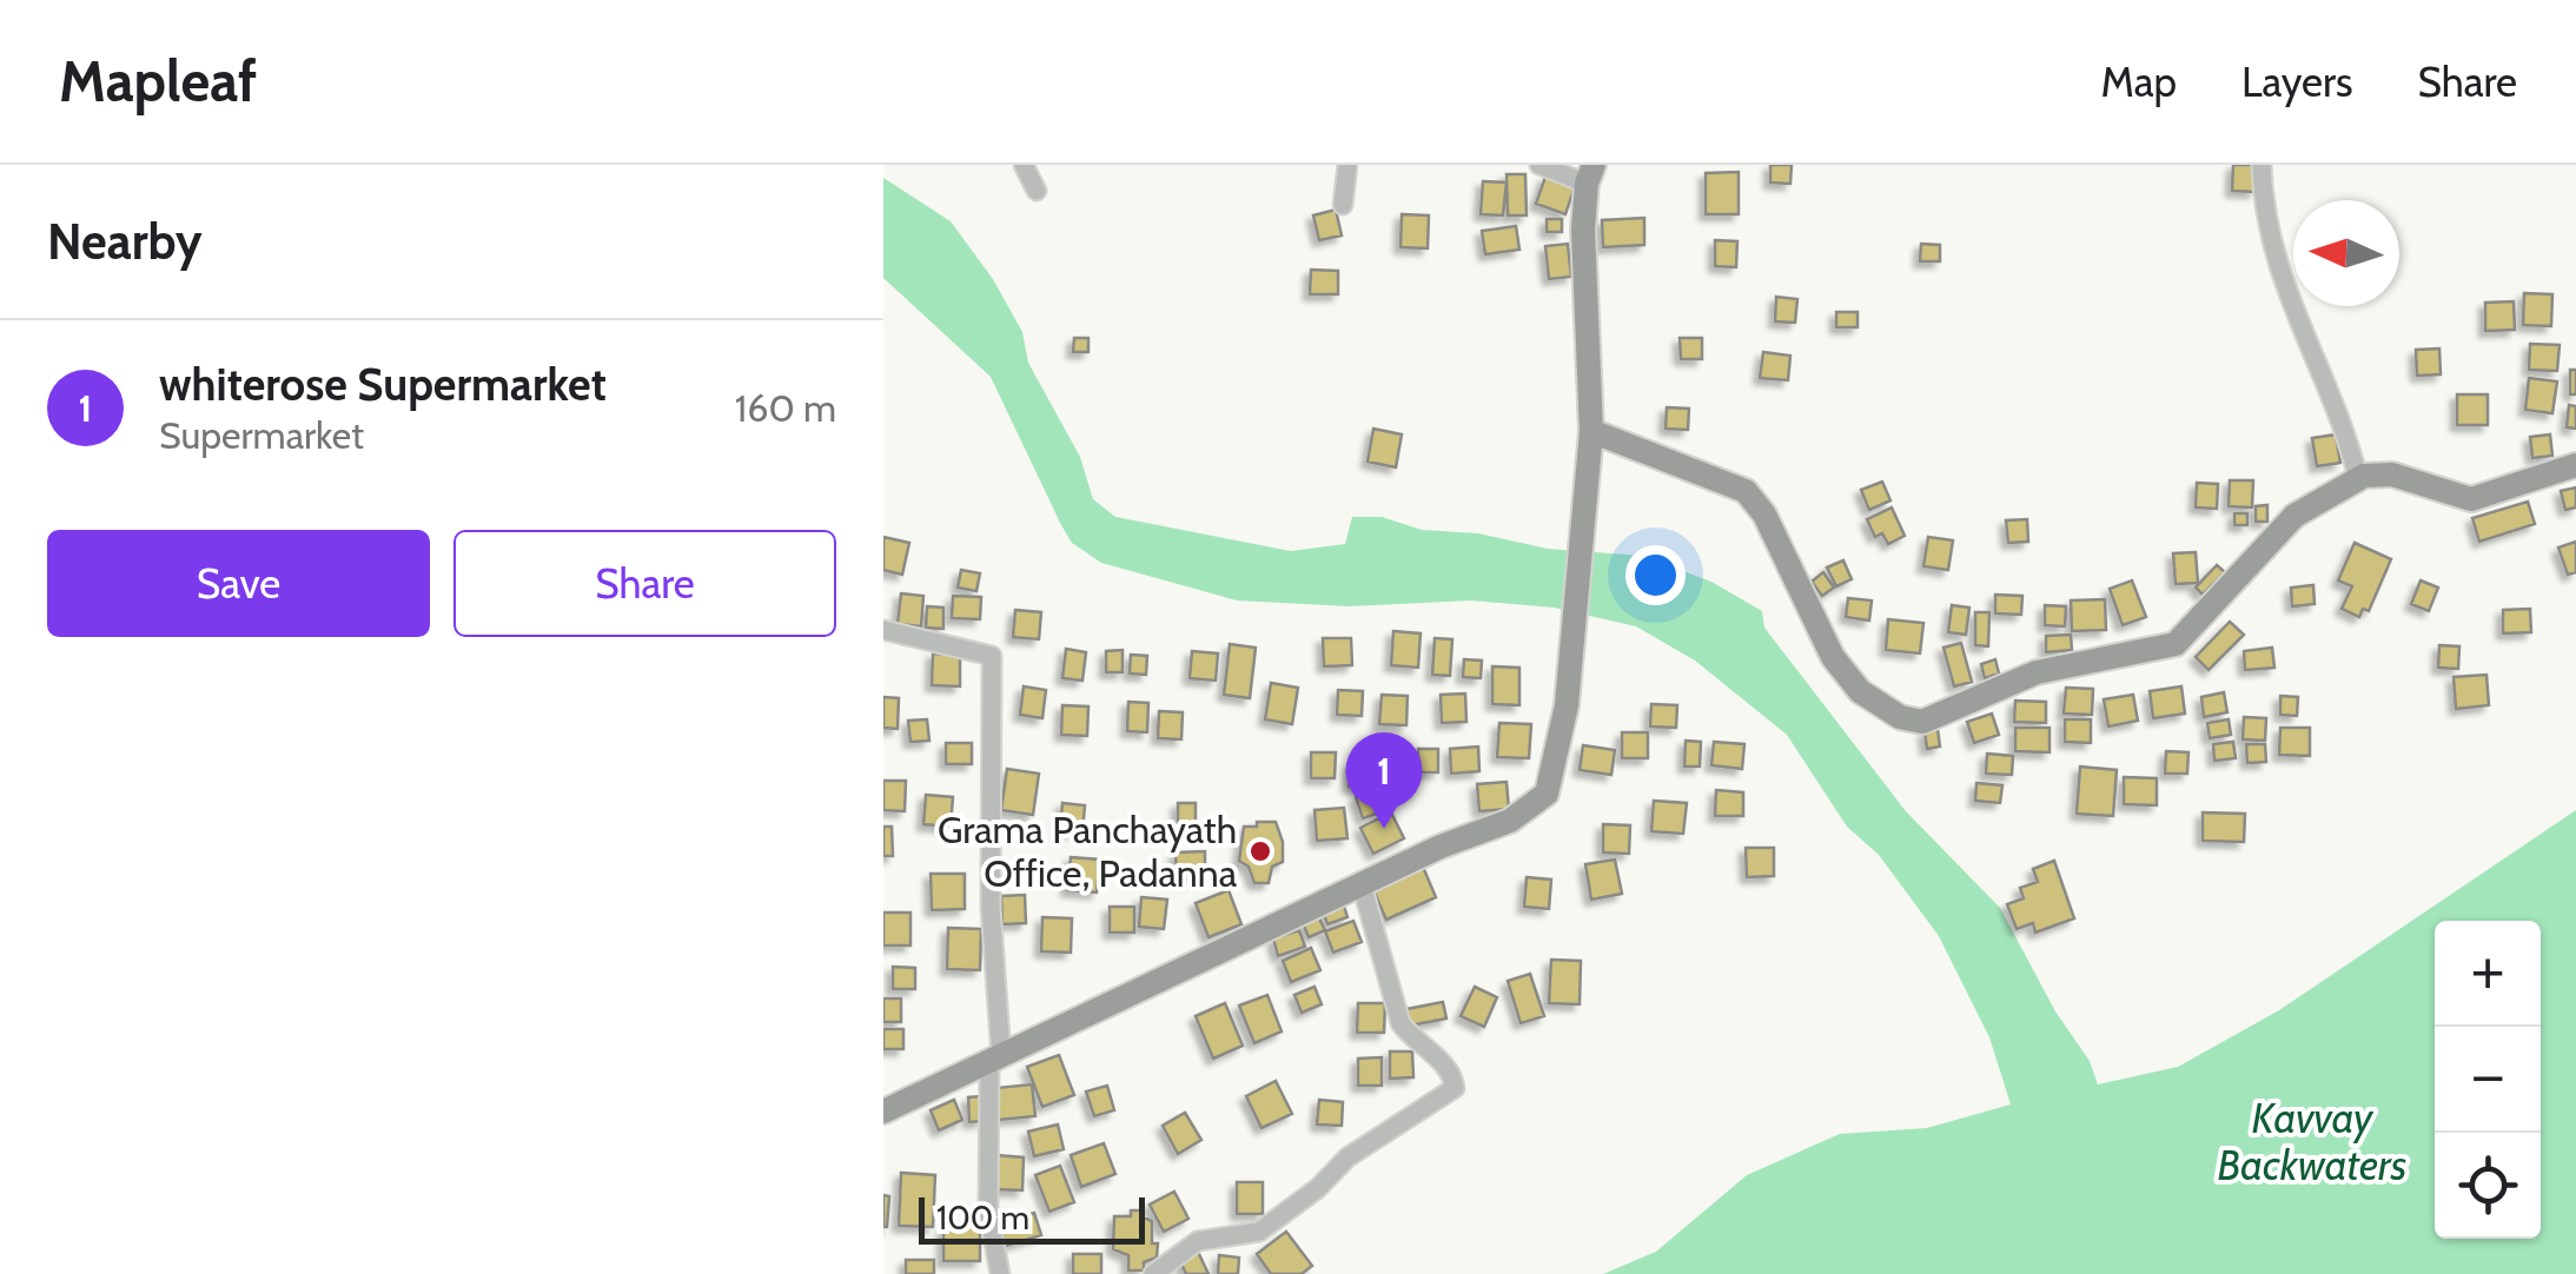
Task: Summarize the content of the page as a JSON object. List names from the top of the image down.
{
  "water": ["Kavvay Backwaters"],
  "places": ["Grama Panchayath Office, Padanna"],
  "scale_bar": "100 m",
  "north": "left",
  "page": {
    "header": "Mapleaf",
    "nav": ["Map", "Layers", "Share"],
    "heading": "Nearby",
    "list": [
      {
        "mark": "1",
        "name": "whiterose Supermarket",
        "note": "Supermarket",
        "value": "160 m"
      }
    ],
    "buttons": ["Save", "Share"],
    "pins": "1",
    "map_buttons": ["+", "−"],
    "scale": "100 m"
  }
}
